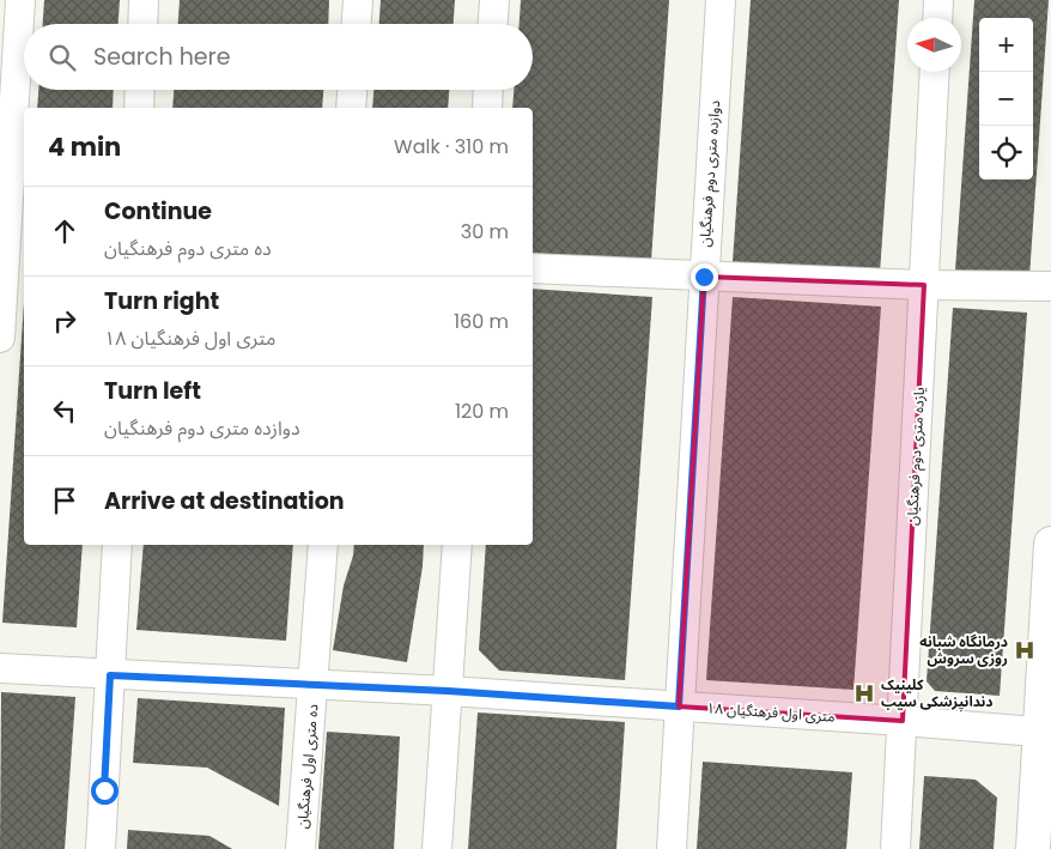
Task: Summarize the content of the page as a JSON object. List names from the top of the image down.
{
  "streets": {
    "street": [
      "دوازده متری دوم فرهنگیان",
      "یازده متری دوم فرهنگیان",
      "۱۸ متری اول فرهنگیان",
      "ده متری اول فرهنگیان"
    ]
  },
  "crossings": [
    ["دوازده متری دوم فرهنگیان", "۱۸ متری اول فرهنگیان"],
    ["یازده متری دوم فرهنگیان", "۱۸ متری اول فرهنگیان"],
    ["۱۸ متری اول فرهنگیان", "ده متری اول فرهنگیان"]
  ],
  "places": {
    "hospital": ["درمانگاه شبانه روزی سروش", "کلینیک دندانپزشکی سیب"]
  },
  "north": "left",
  "page": {
    "map_buttons": ["+", "−"],
    "search": "Search here",
    "heading": ["4 min", "Walk · 310 m"],
    "list": [
      ["Continue", "ده متری دوم فرهنگیان", "30 m"],
      ["Turn right", "۱۸ متری اول فرهنگیان", "160 m"],
      ["Turn left", "دوازده متری دوم فرهنگیان", "120 m"],
      "Arrive at destination"
    ]
  }
}
